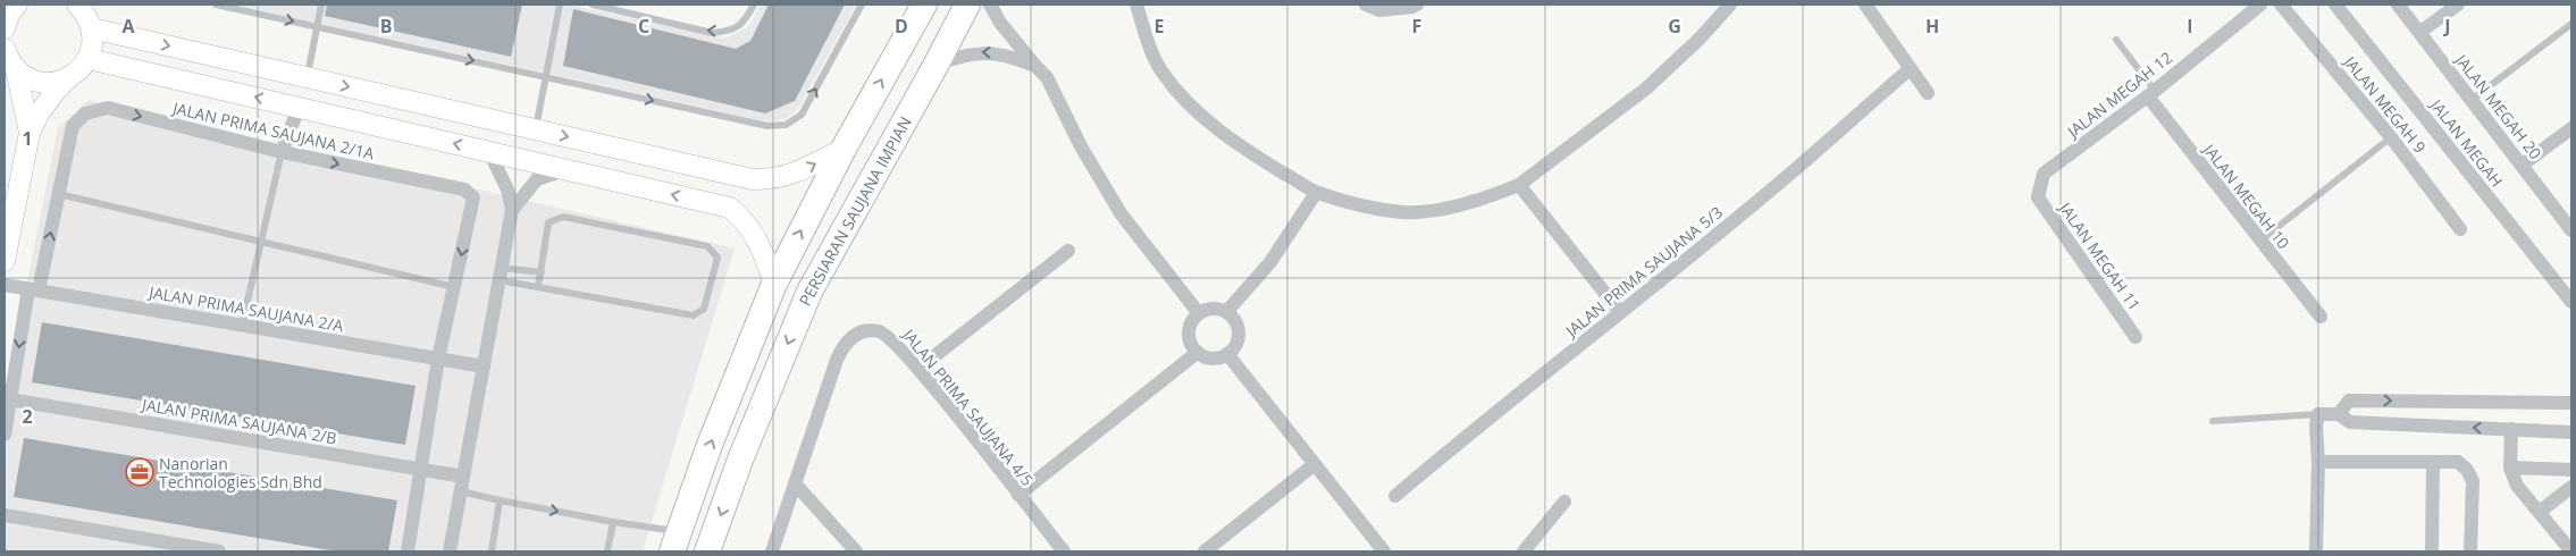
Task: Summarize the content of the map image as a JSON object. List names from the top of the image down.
{
  "streets": {
    "highway": ["PERSIARAN SAUJANA IMPIAN"],
    "street": [
      "JALAN MEGAH 12",
      "JALAN MEGAH 9",
      "JALAN MEGAH 20",
      "JALAN PRIMA SAUJANA 2/1A",
      "JALAN MEGAH",
      "JALAN MEGAH 10",
      "JALAN MEGAH 11",
      "JALAN PRIMA SAUJANA 5/3",
      "JALAN PRIMA SAUJANA 2/A",
      "JALAN PRIMA SAUJANA 4/5",
      "JALAN PRIMA SAUJANA 2/B"
    ]
  },
  "crossings": [
    ["JALAN MEGAH 12", "JALAN MEGAH 10"],
    ["JALAN MEGAH 12", "JALAN MEGAH 11"],
    ["JALAN PRIMA SAUJANA 2/1A", "JALAN PRIMA SAUJANA 2/A"],
    ["JALAN PRIMA SAUJANA 2/1A", "JALAN PRIMA SAUJANA 2/B"]
  ],
  "places": {
    "office": ["Nanorian Technologies Sdn Bhd"]
  },
  "grid": {
    "columns": [
      "A",
      "B",
      "C",
      "D",
      "E",
      "F",
      "G",
      "H",
      "I",
      "J"
    ],
    "rows": ["1", "2"]
  }
}
